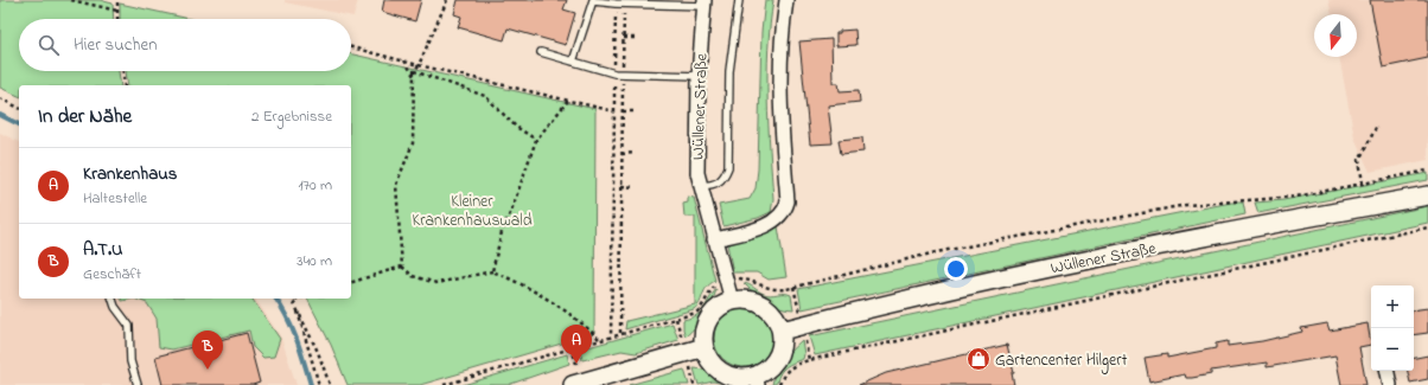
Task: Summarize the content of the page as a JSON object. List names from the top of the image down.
{
  "streets": {
    "main road": ["Wüllener Straße"]
  },
  "parks": ["Kleiner Krankenhauswald"],
  "places": {
    "shop": ["Gartencenter Hilgert"]
  },
  "north": "bottom",
  "page": {
    "search": "Hier suchen",
    "heading": ["In der Nähe", "2 Ergebnisse"],
    "list": [
      {
        "mark": "A",
        "name": "Krankenhaus",
        "note": "Haltestelle",
        "value": "170 m"
      },
      {
        "mark": "B",
        "name": "A.T.U",
        "note": "Geschäft",
        "value": "340 m"
      }
    ],
    "map_buttons": ["+", "−"],
    "pins": ["A", "B"]
  }
}
